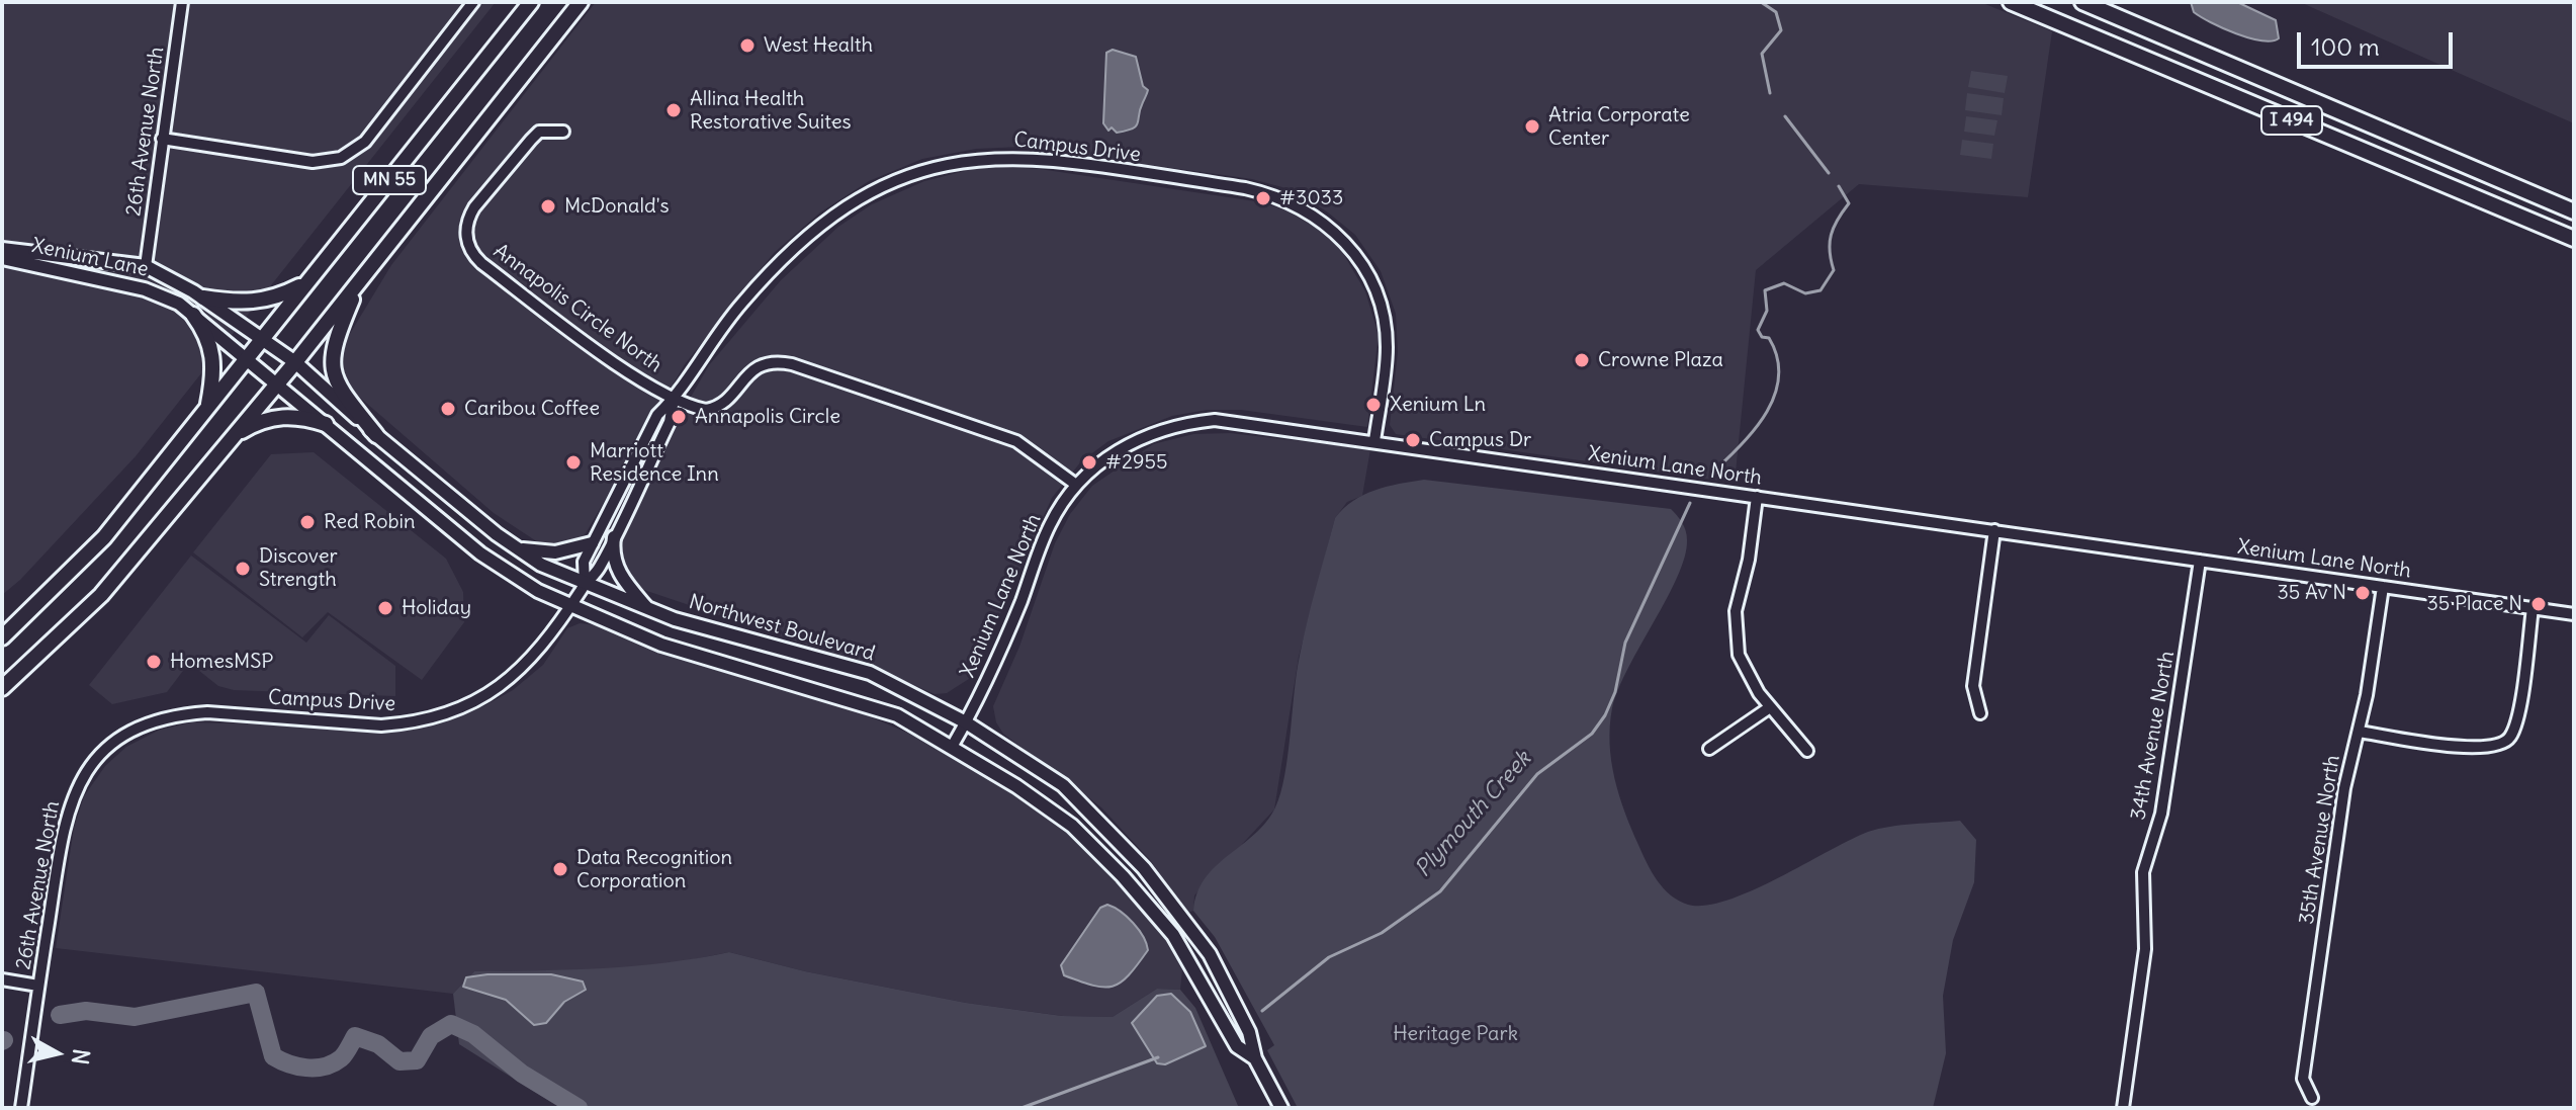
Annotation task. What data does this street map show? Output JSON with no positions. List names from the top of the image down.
{
  "streets": {
    "highway": ["I 494", "MN 55"],
    "main road": ["Xenium Lane", "Northwest Boulevard"],
    "street": [
      "26th Avenue North",
      "Campus Drive",
      "Annapolis Circle North",
      "Xenium Lane North",
      "34th Avenue North",
      "35th Avenue North"
    ]
  },
  "crossings": [
    ["26th Avenue North", "Campus Drive"],
    ["26th Avenue North", "Xenium Lane"],
    ["Campus Drive", "Annapolis Circle North"],
    ["Campus Drive", "Xenium Lane North"],
    ["Campus Drive", "Northwest Boulevard"],
    ["MN 55", "Xenium Lane"],
    ["MN 55", "Northwest Boulevard"],
    ["Xenium Lane", "Northwest Boulevard"],
    ["Annapolis Circle North", "Xenium Lane North"],
    ["Xenium Lane North", "Northwest Boulevard"],
    ["Xenium Lane North", "34th Avenue North"],
    ["Xenium Lane North", "35th Avenue North"]
  ],
  "water": ["Plymouth Creek"],
  "parks": ["Heritage Park"],
  "places": [
    "West Health",
    "Allina Health Restorative Suites",
    "Atria Corporate Center",
    "#3033",
    "McDonald's",
    "Crowne Plaza",
    "Xenium Ln",
    "Caribou Coffee",
    "Annapolis Circle",
    "Campus Dr",
    "Marriott Residence Inn",
    "#2955",
    "Red Robin",
    "Discover Strength",
    "35 Av N",
    "35 Place N",
    "Holiday",
    "HomesMSP",
    "Data Recognition Corporation"
  ],
  "scale_bar": "100 m",
  "north": "right"
}
